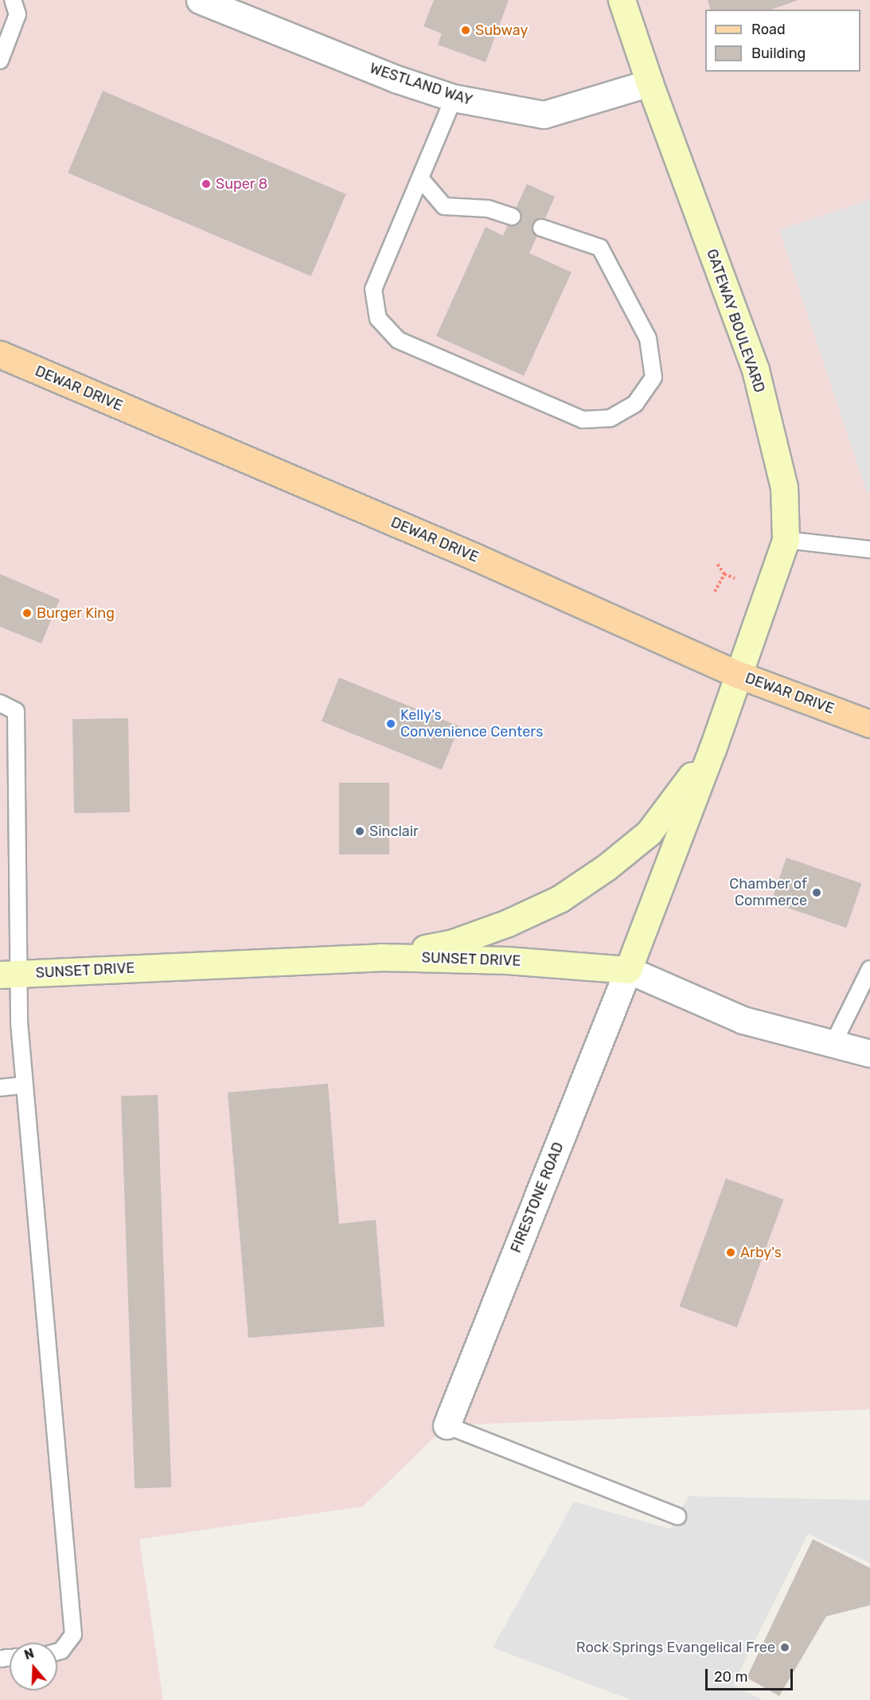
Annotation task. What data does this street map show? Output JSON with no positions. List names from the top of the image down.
{
  "streets": {
    "main road": ["DEWAR DRIVE"],
    "street": [
      "WESTLAND WAY",
      "GATEWAY BOULEVARD",
      "SUNSET DRIVE",
      "FIRESTONE ROAD"
    ]
  },
  "crossings": [
    ["WESTLAND WAY", "GATEWAY BOULEVARD"],
    ["GATEWAY BOULEVARD", "DEWAR DRIVE"],
    ["SUNSET DRIVE", "FIRESTONE ROAD"]
  ],
  "places": [
    "Subway",
    "Super 8",
    "Burger King",
    "Kelly’s Convenience Centers",
    "Sinclair",
    "Chamber of Commerce",
    "Arby's",
    "Rock Springs Evangelical Free"
  ],
  "legend": ["Road", "Building"],
  "scale_bar": "20 m",
  "north": "top"
}
